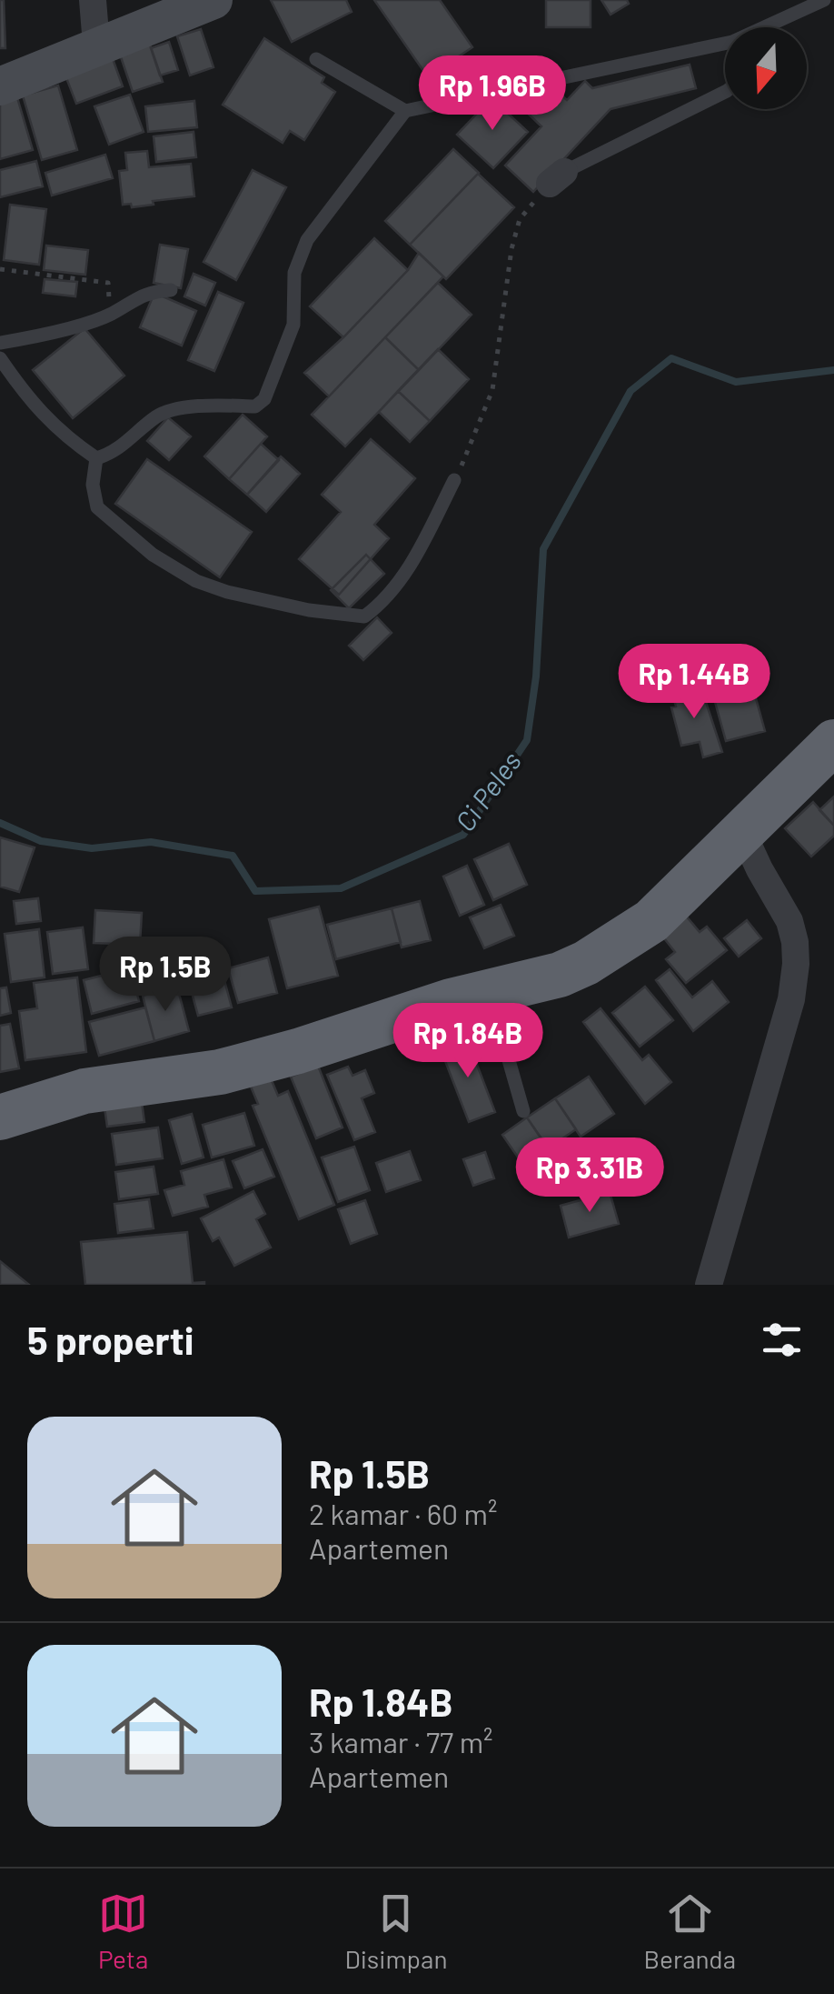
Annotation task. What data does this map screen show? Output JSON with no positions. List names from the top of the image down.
{
  "water": ["Ci Peles"],
  "north": "bottom",
  "page": {
    "price": [
      "Rp 1.96B",
      "Rp 1.44B",
      "Rp 1.5B",
      "Rp 1.84B",
      "Rp 3.31B"
    ],
    "heading": "5 properti",
    "list": [
      {
        "name": "Rp 1.5B",
        "note": "2 kamar · 60 m² · Apartemen"
      },
      {
        "name": "Rp 1.84B",
        "note": "3 kamar · 77 m² · Apartemen"
      }
    ],
    "tabs": ["Peta", "Disimpan", "Beranda"]
  }
}
